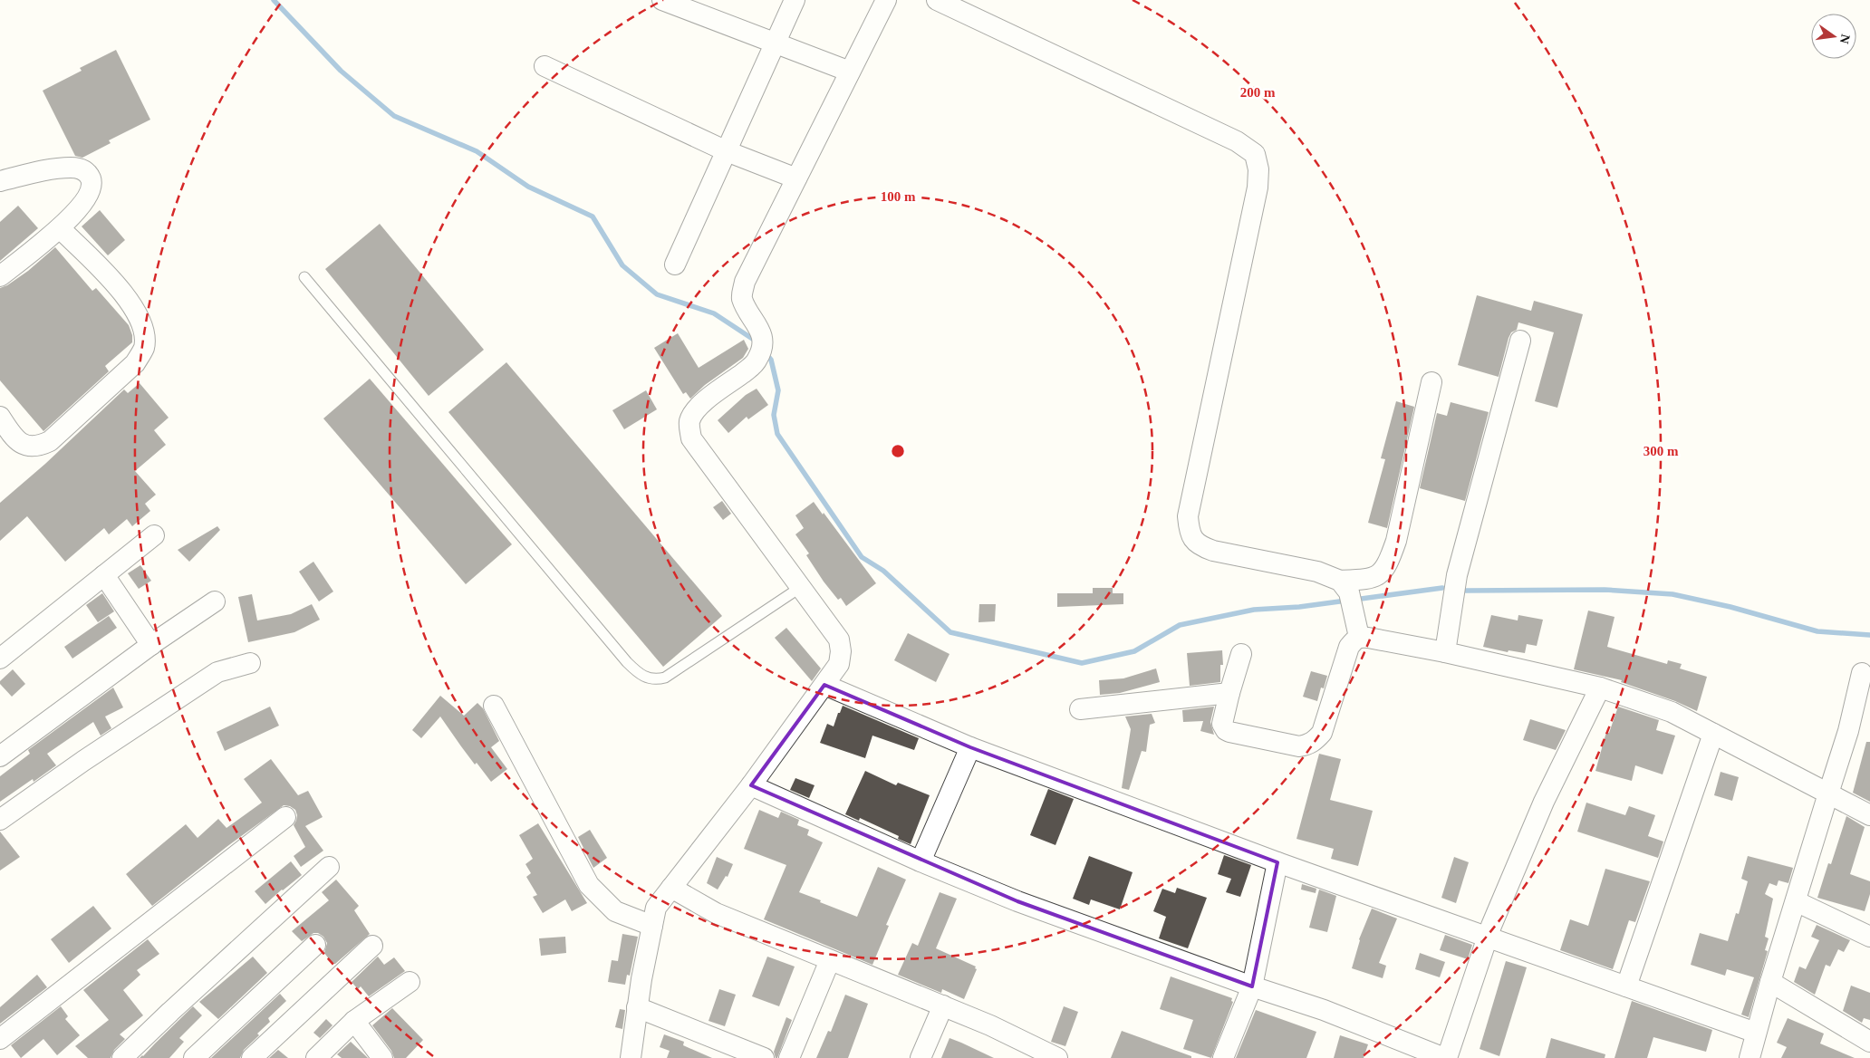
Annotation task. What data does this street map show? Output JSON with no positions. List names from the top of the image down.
{
  "north": "right",
  "rings": ["200 m", "100 m", "300 m"]
}
